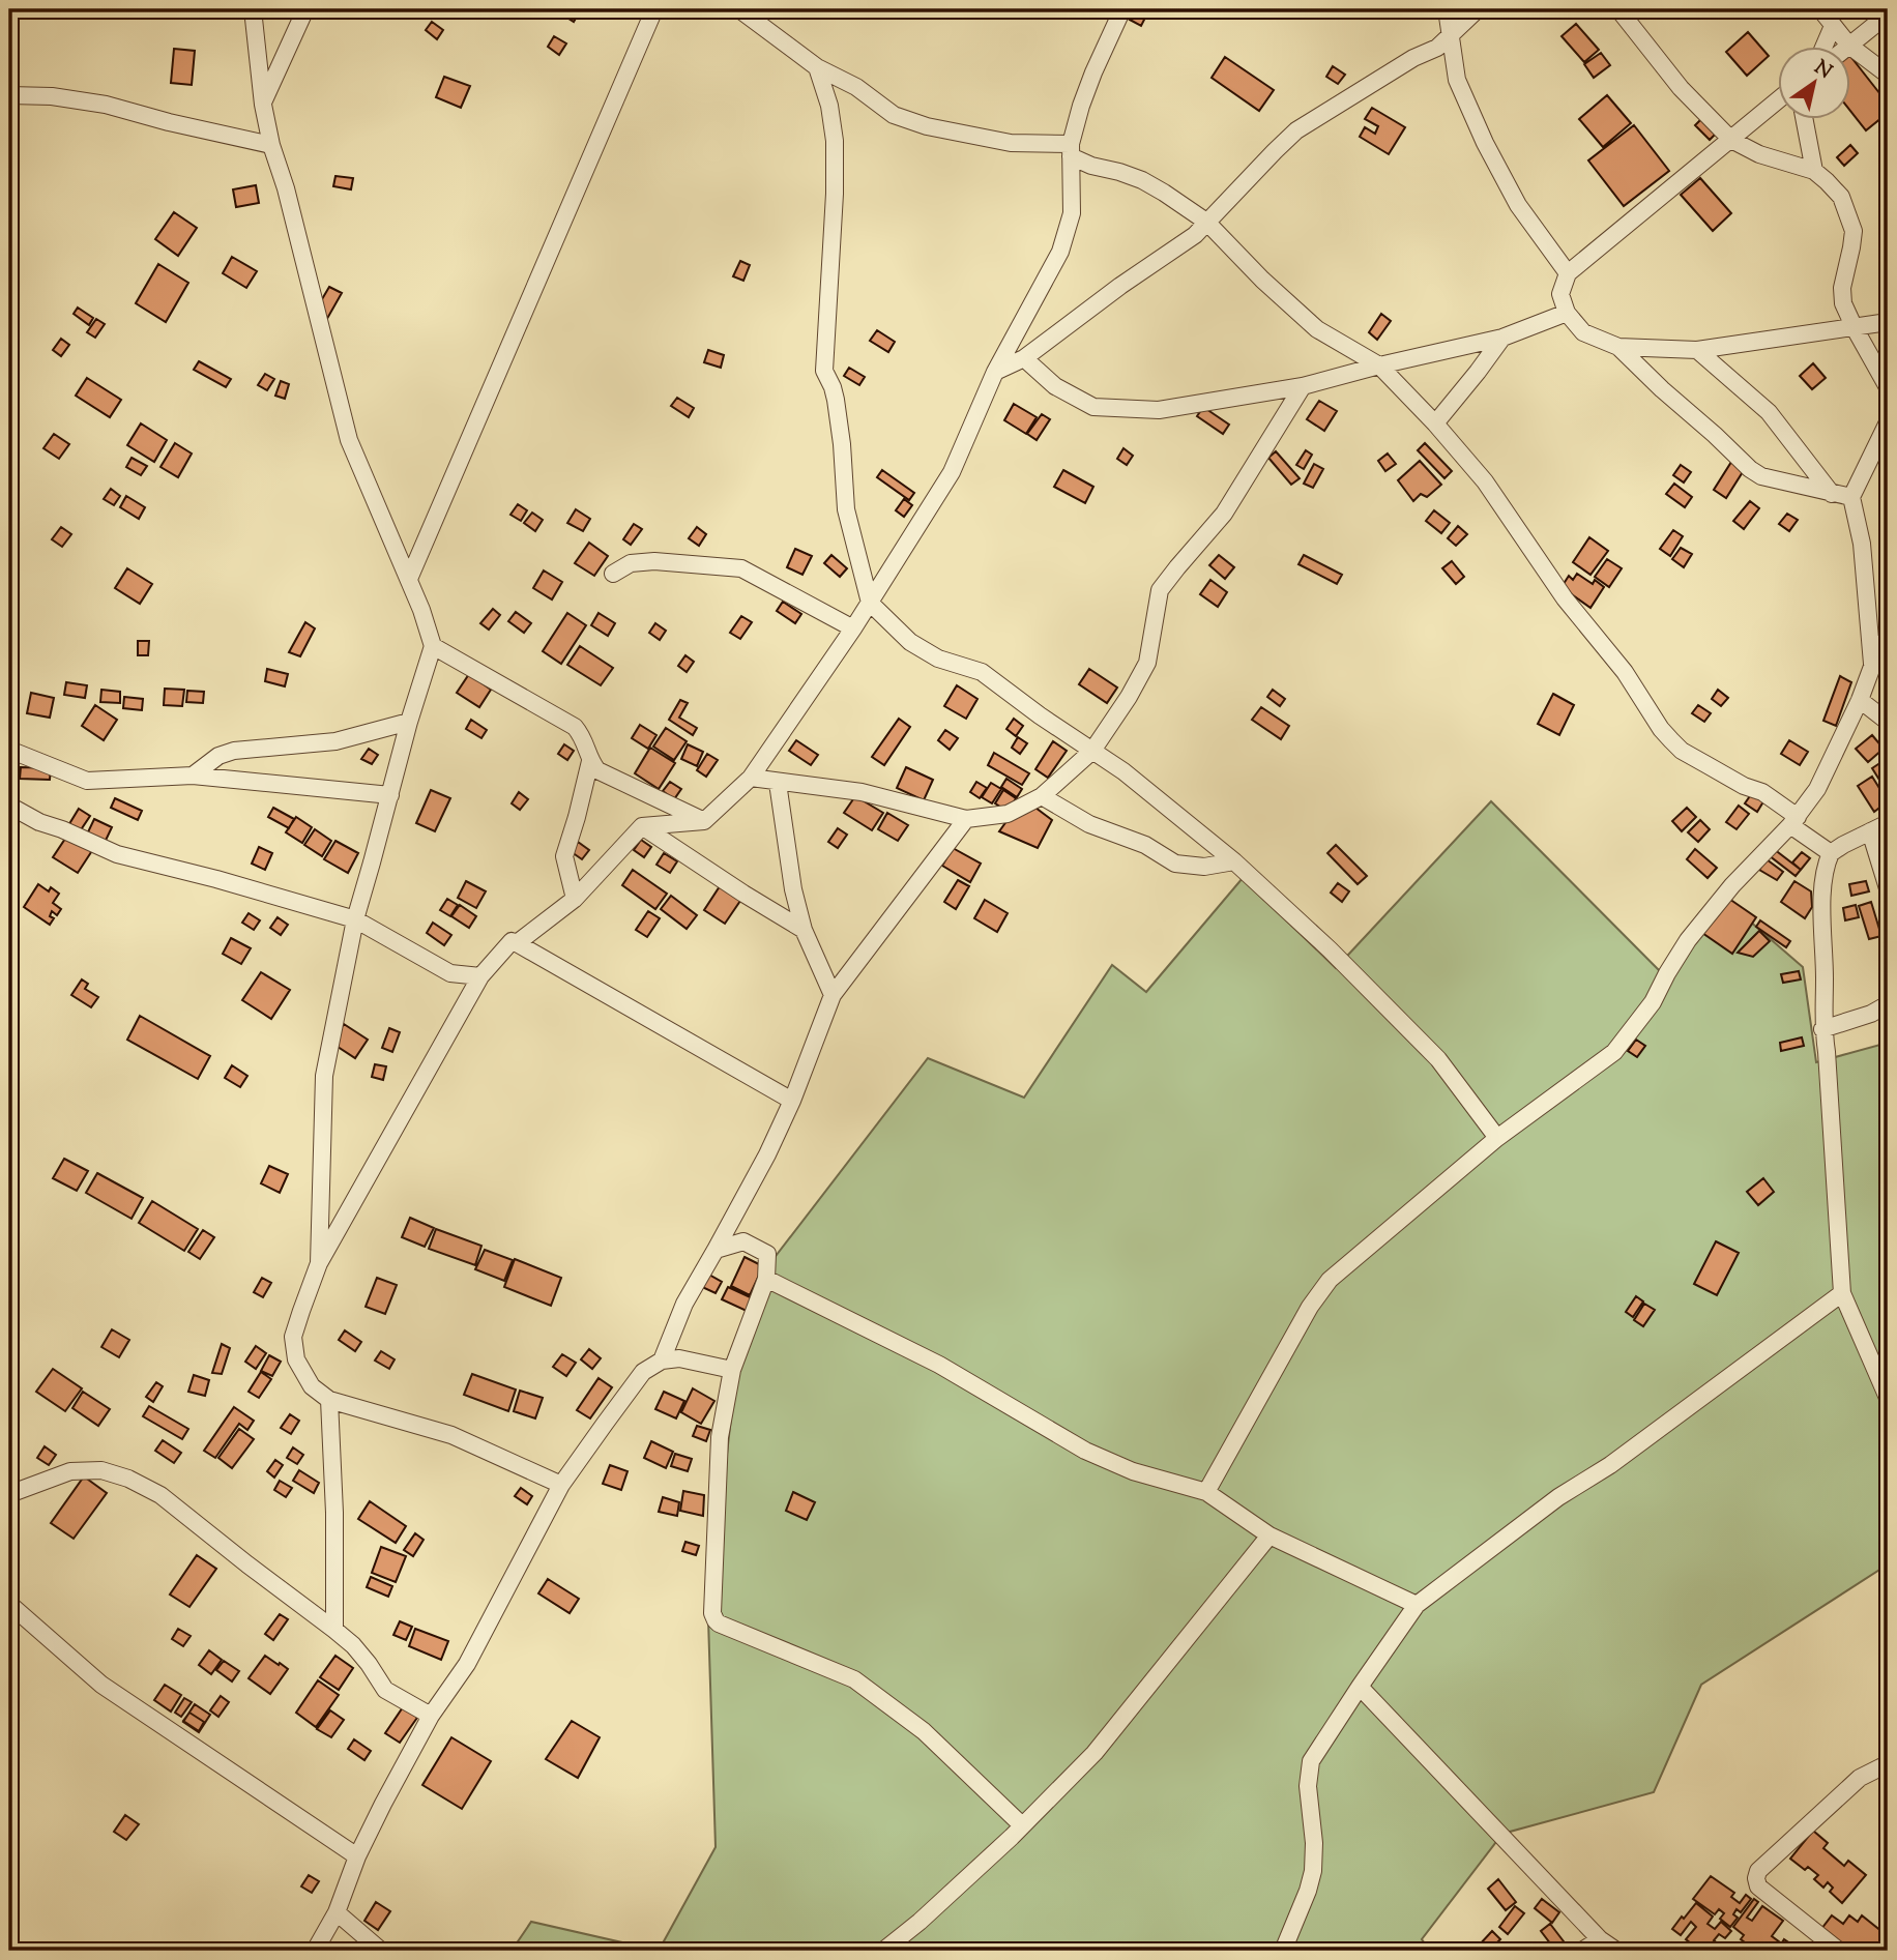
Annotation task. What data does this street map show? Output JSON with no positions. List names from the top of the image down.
{
  "north": "top right"
}
